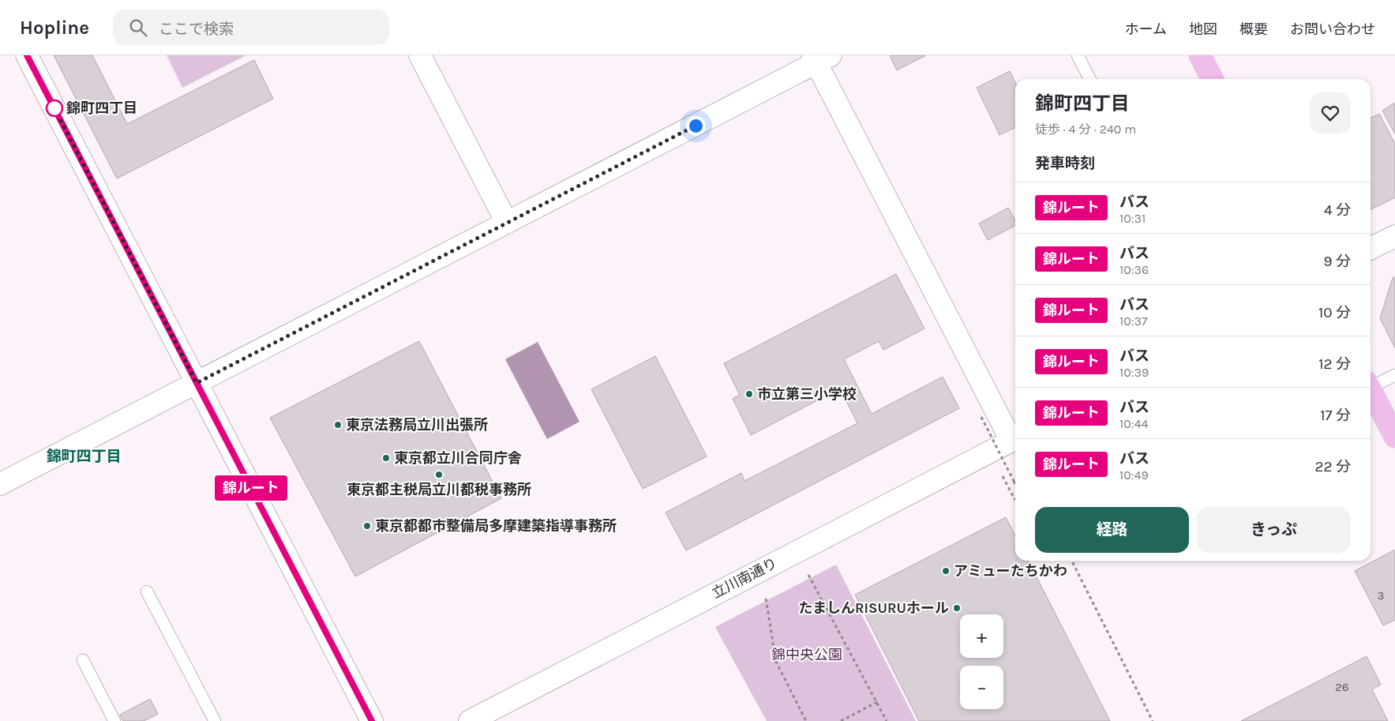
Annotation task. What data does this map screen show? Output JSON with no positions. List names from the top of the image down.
{
  "streets": {
    "street": ["立川南通り"]
  },
  "districts": ["錦町四丁目"],
  "parks": ["錦中央公園"],
  "places": [
    "錦町四丁目",
    "市立第三小学校",
    "東京法務局立川出張所",
    "東京都立川合同庁舎",
    "東京都主税局立川都税事務所",
    "東京都都市整備局多摩建築指導事務所",
    "アミューたちかわ",
    "たましんRISURUホール"
  ],
  "lines": ["bus line 錦ルート"],
  "house_numbers": ["3", "26"],
  "page": {
    "header": "Hopline",
    "search": "ここで検索",
    "nav": [
      "ホーム",
      "地図",
      "概要",
      "お問い合わせ"
    ],
    "on_map": "錦ルート",
    "heading": [
      ["錦町四丁目", "徒歩 · 4 分 · 240 m"],
      "発車時刻"
    ],
    "list": [
      {
        "mark": "錦ルート",
        "name": "バス",
        "note": "10:31",
        "value": "4 分"
      },
      {
        "mark": "錦ルート",
        "name": "バス",
        "note": "10:36",
        "value": "9 分"
      },
      {
        "mark": "錦ルート",
        "name": "バス",
        "note": "10:37",
        "value": "10 分"
      },
      {
        "mark": "錦ルート",
        "name": "バス",
        "note": "10:39",
        "value": "12 分"
      },
      {
        "mark": "錦ルート",
        "name": "バス",
        "note": "10:44",
        "value": "17 分"
      },
      {
        "mark": "錦ルート",
        "name": "バス",
        "note": "10:49",
        "value": "22 分"
      }
    ],
    "buttons": ["経路", "きっぷ"],
    "map_buttons": ["+", "−"]
  }
}
